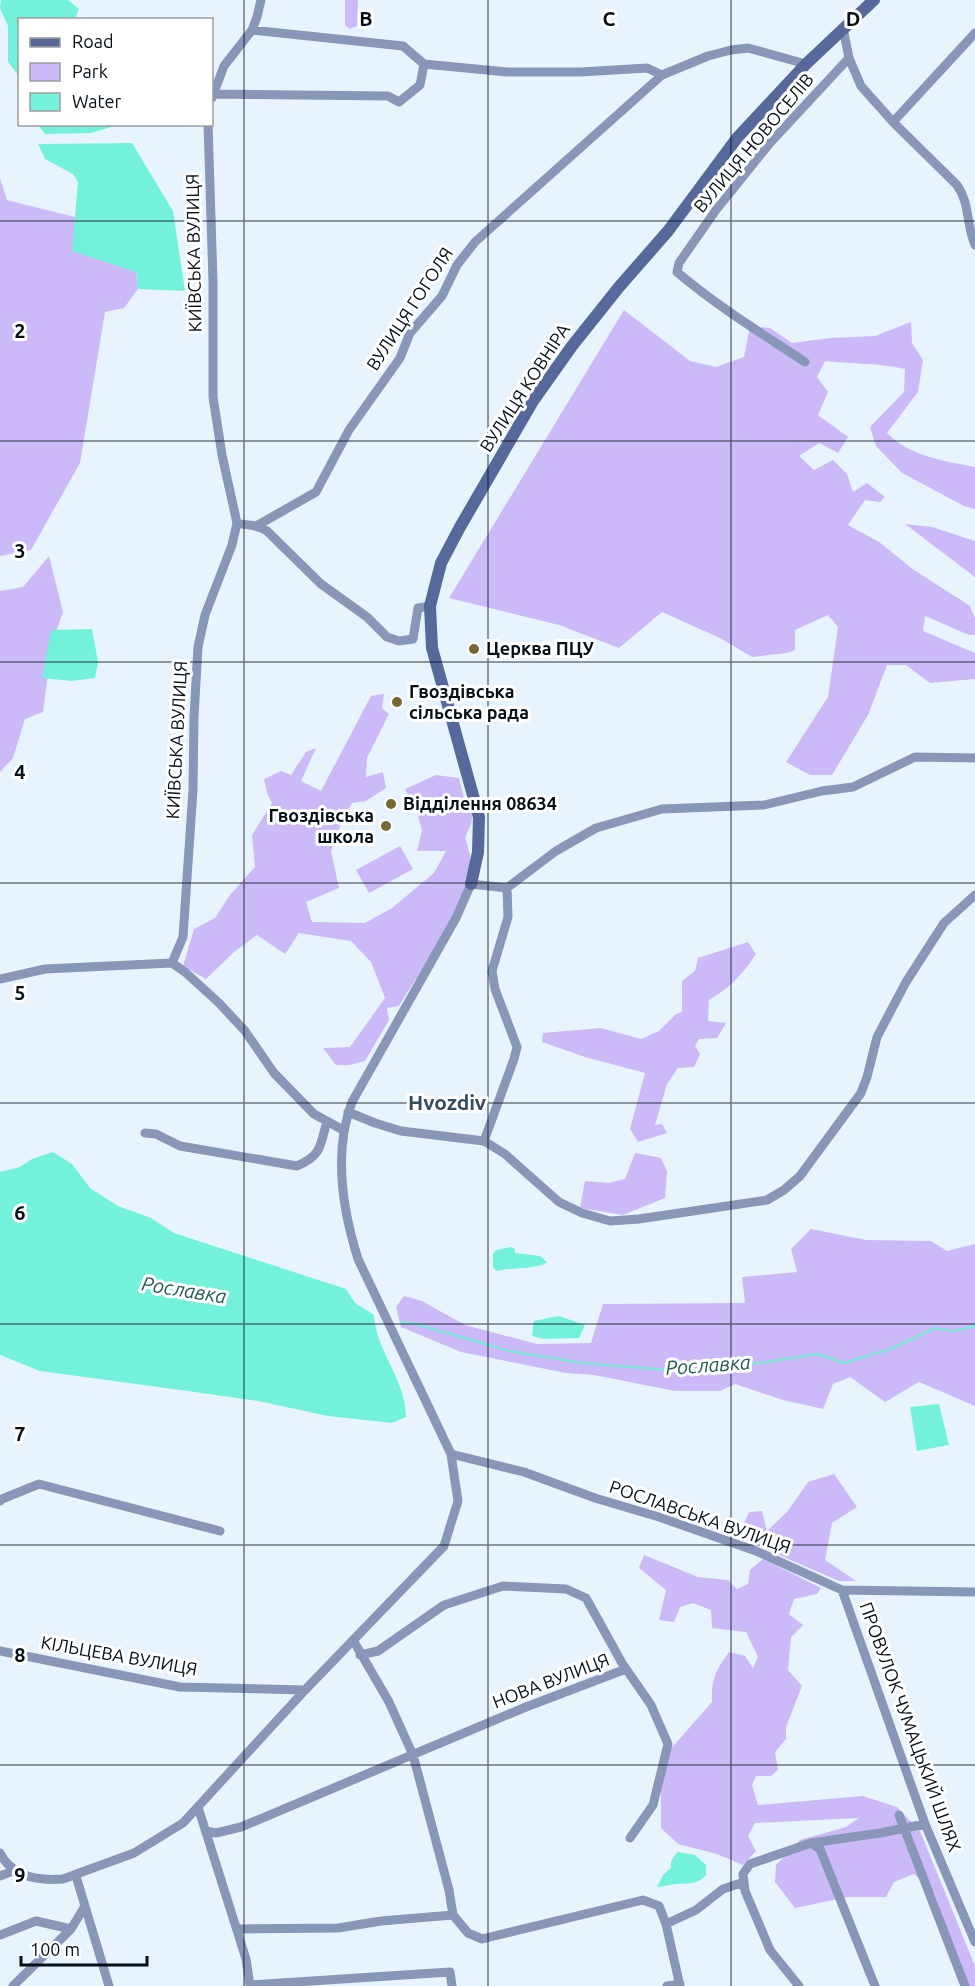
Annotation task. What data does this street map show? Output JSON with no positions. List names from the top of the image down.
{
  "streets": {
    "street": [
      "ВУЛИЦЯ НОВОСЕЛІВ",
      "КИЇВСЬКА ВУЛИЦЯ",
      "ВУЛИЦЯ ГОГОЛЯ",
      "ВУЛИЦЯ КОВНІРА",
      "РОСЛАВСЬКА ВУЛИЦЯ",
      "КІЛЬЦЕВА ВУЛИЦЯ",
      "НОВА ВУЛИЦЯ",
      "ПРОВУЛОК ЧУМАЦЬКИЙ ШЛЯХ"
    ]
  },
  "crossings": [
    ["ВУЛИЦЯ ГОГОЛЯ", "ВУЛИЦЯ КОВНІРА"],
    ["РОСЛАВСЬКА ВУЛИЦЯ", "ПРОВУЛОК ЧУМАЦЬКИЙ ШЛЯХ"]
  ],
  "districts": ["Hvozdiv"],
  "water": ["Рославка"],
  "places": [
    "Церква ПЦУ",
    "Гвоздівська сільська рада",
    "Відділення 08634",
    "Гвоздівська школа"
  ],
  "legend": ["Road", "Park", "Water"],
  "scale_bar": "100 m",
  "grid": {
    "columns": ["B", "C", "D"],
    "rows": [
      "2",
      "3",
      "4",
      "5",
      "6",
      "7",
      "8",
      "9"
    ]
  }
}
